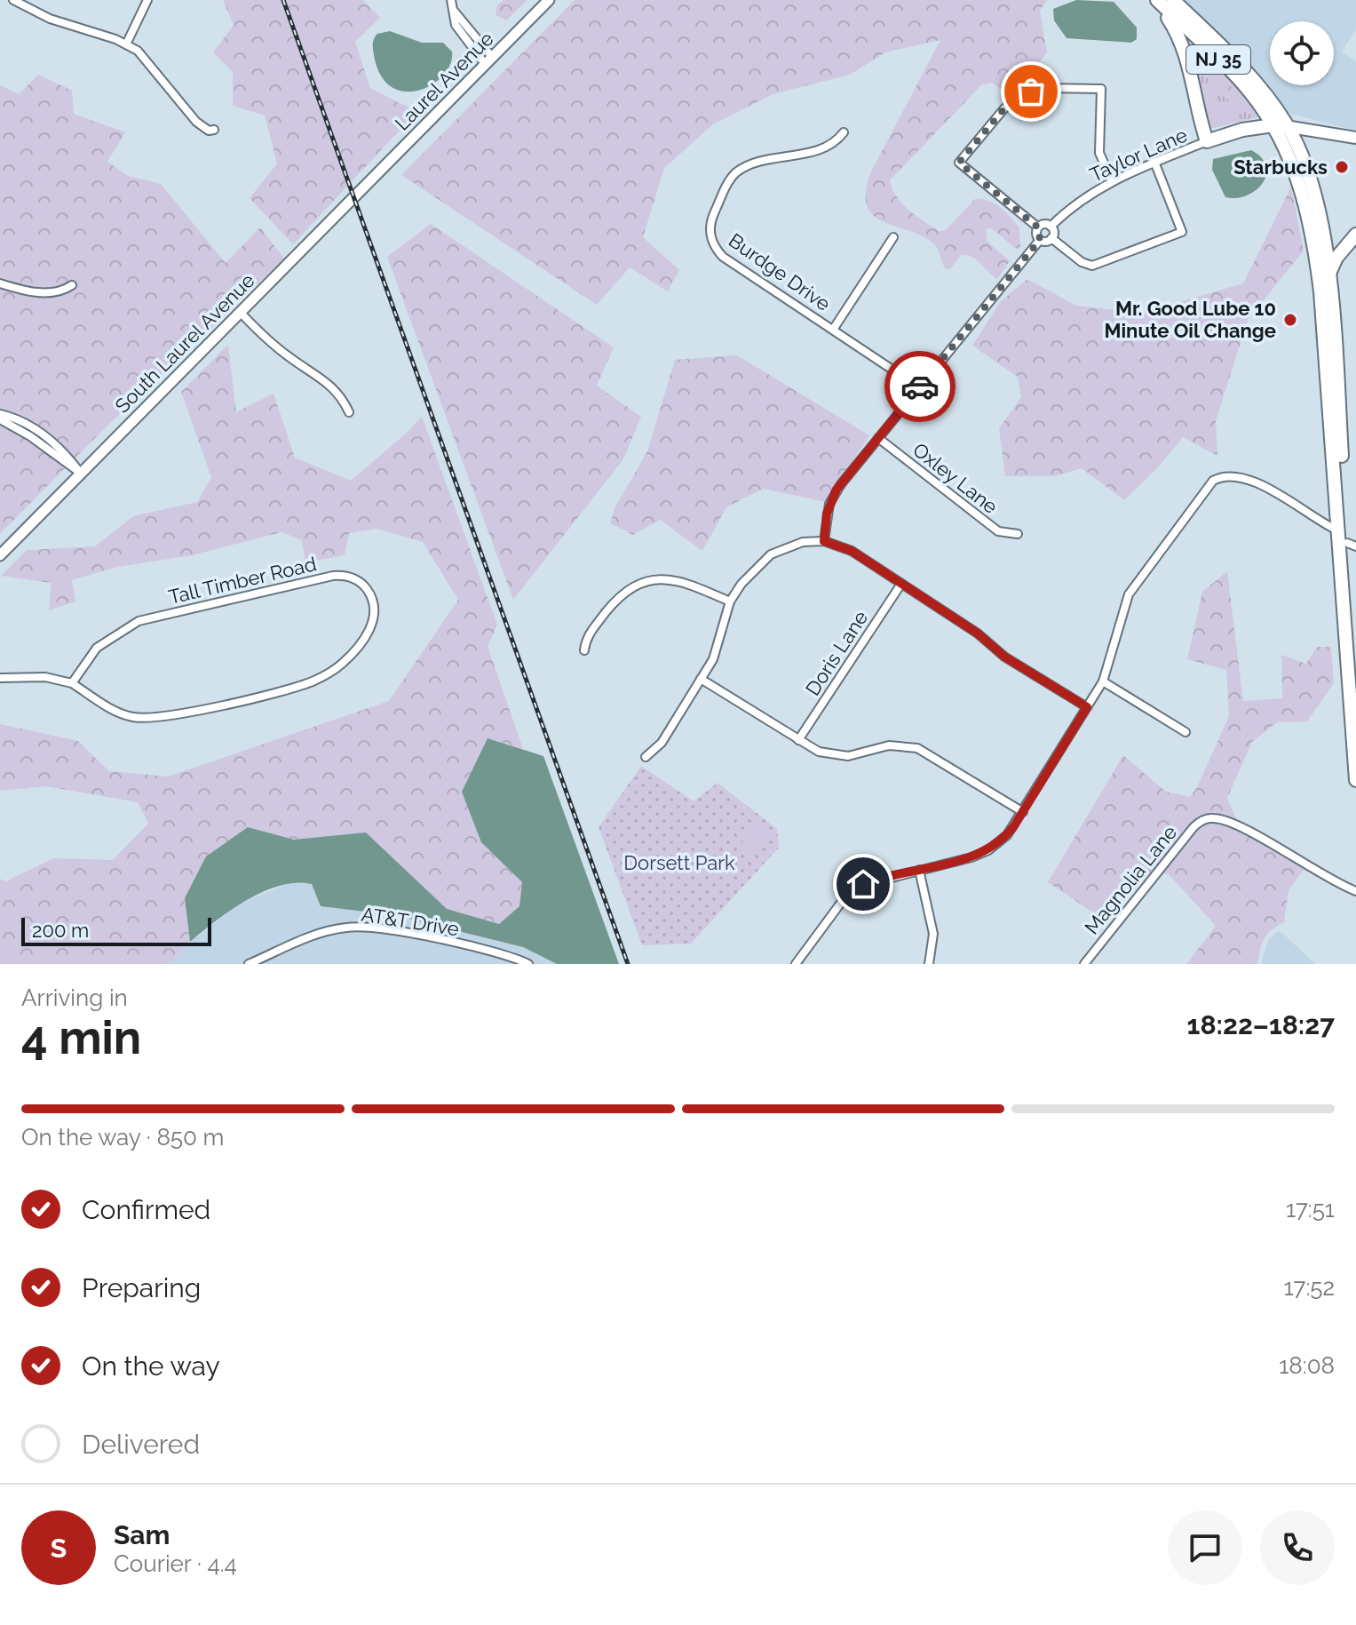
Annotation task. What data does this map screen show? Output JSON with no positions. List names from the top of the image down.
{
  "streets": {
    "highway": ["NJ 35"],
    "main road": ["Laurel Avenue", "South Laurel Avenue"],
    "street": [
      "Taylor Lane",
      "Burdge Drive",
      "Oxley Lane",
      "Tall Timber Road",
      "Doris Lane",
      "Magnolia Lane",
      "AT&T Drive"
    ]
  },
  "crossings": [
    ["Laurel Avenue", "South Laurel Avenue"]
  ],
  "parks": ["Dorsett Park"],
  "places": ["Starbucks", "Mr. Good Lube 10 Minute Oil Change"],
  "scale_bar": "200 m",
  "page": {
    "scale": "200 m",
    "heading": ["4 min", "Arriving in", "18:22–18:27"],
    "panel": ["Sam", "Courier · 4.4"],
    "bar": "On the way · 850 m",
    "list": [
      ["Confirmed", "17:51"],
      ["Preparing", "17:52"],
      ["On the way", "18:08"],
      "Delivered"
    ],
    "round": "S"
  }
}
